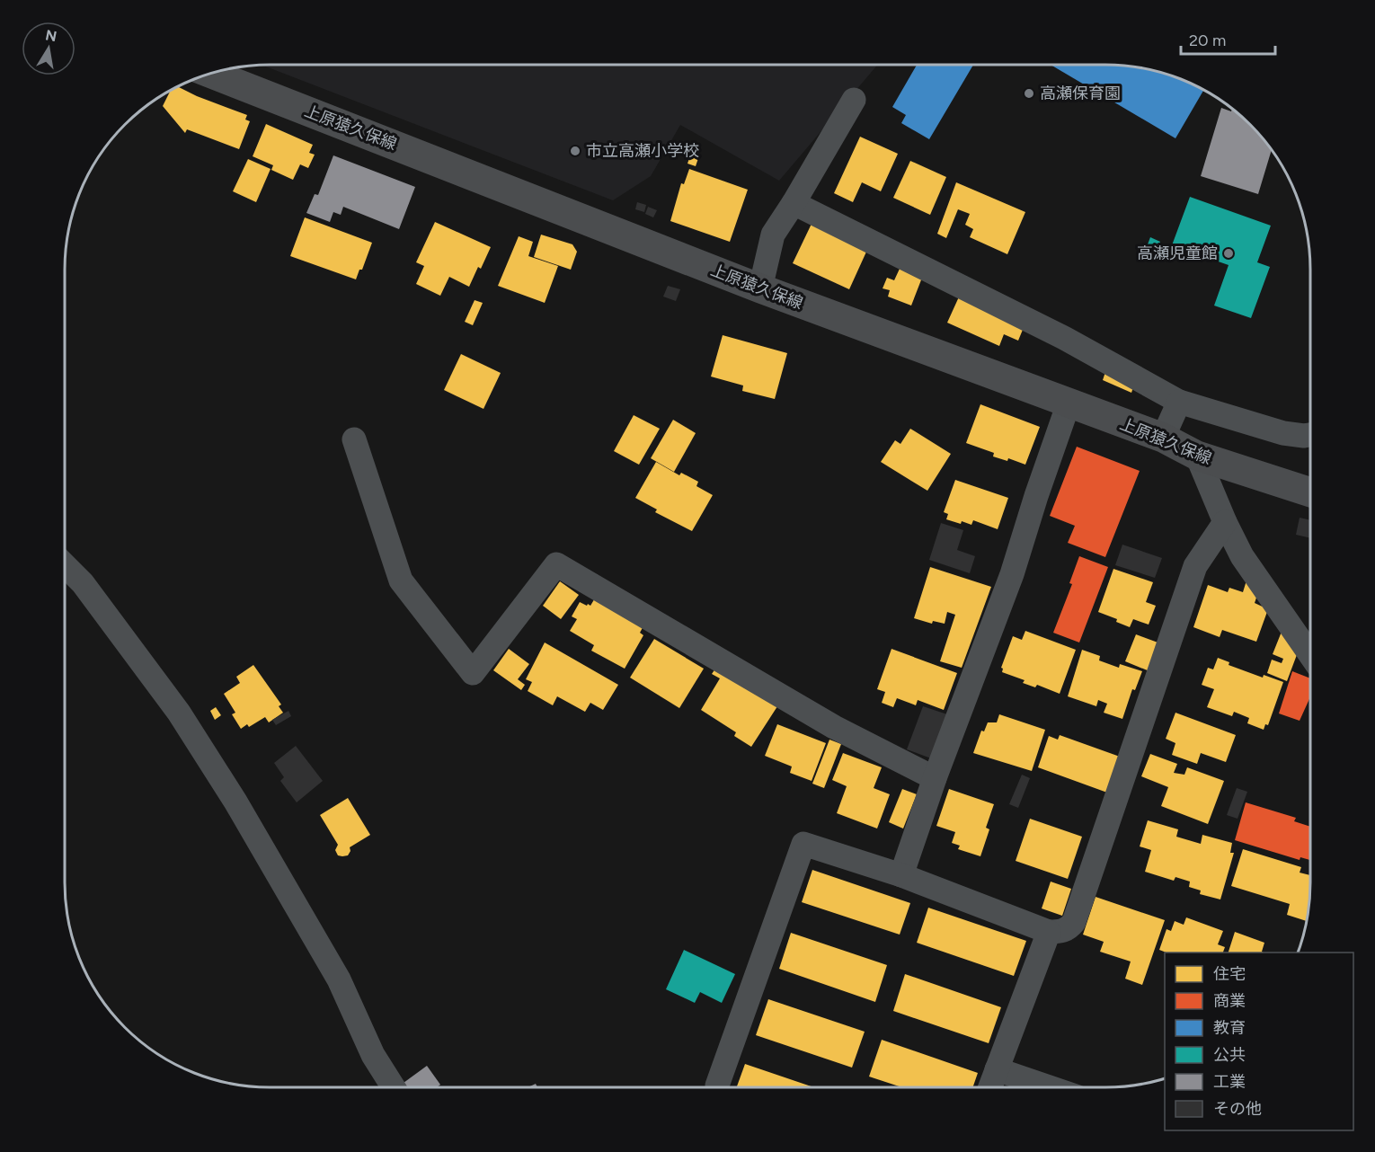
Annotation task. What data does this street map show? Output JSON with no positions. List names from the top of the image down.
{
  "streets": {
    "main road": ["上原猿久保線"]
  },
  "places": ["高瀬保育園", "市立高瀬小学校", "高瀬児童館"],
  "legend": [
    "住宅",
    "商業",
    "教育",
    "公共",
    "工業",
    "その他"
  ],
  "scale_bar": "20 m",
  "north": "top"
}
